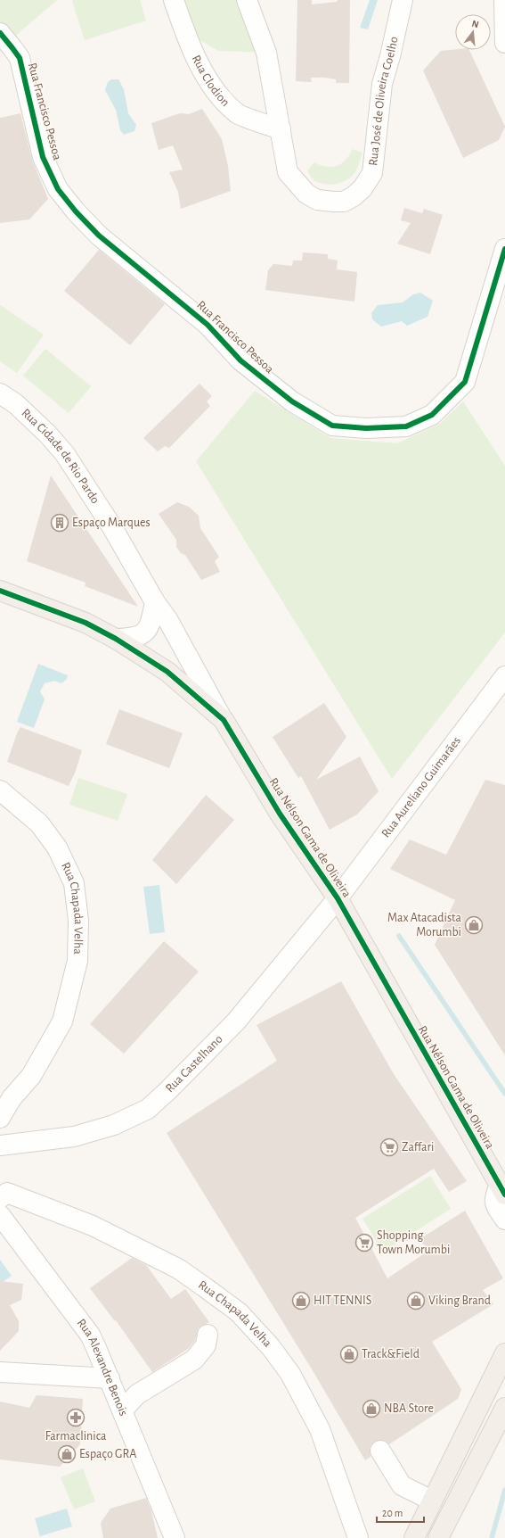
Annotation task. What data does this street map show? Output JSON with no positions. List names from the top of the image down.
{
  "streets": {
    "main road": ["Rua Nélson Gama de Oliveira"],
    "street": [
      "Rua Clodion",
      "Rua José de Oliveira Coelho",
      "Rua Francisco Pessoa",
      "Rua Cidade de Rio Pardo",
      "Rua Aureliano Guimarães",
      "Rua Chapada Velha",
      "Rua Castelhano",
      "Rua Alexandre Benois"
    ]
  },
  "crossings": [
    ["Rua Clodion", "Rua José de Oliveira Coelho"],
    ["Rua Cidade de Rio Pardo", "Rua Nélson Gama de Oliveira"],
    ["Rua Aureliano Guimarães", "Rua Nélson Gama de Oliveira"],
    ["Rua Aureliano Guimarães", "Rua Castelhano"],
    ["Rua Nélson Gama de Oliveira", "Rua Castelhano"]
  ],
  "places": {
    "building": ["Espaço Marques"],
    "shop": [
      "Max Atacadista Morumbi",
      "HIT TENNIS",
      "Viking Brand",
      "Track&Field",
      "NBA Store",
      "Espaço GRA"
    ],
    "supermarket": ["Zaffari", "Shopping Town Morumbi"],
    "pharmacy": ["Farmaclinica"]
  },
  "scale_bar": "20 m",
  "north": "top"
}
